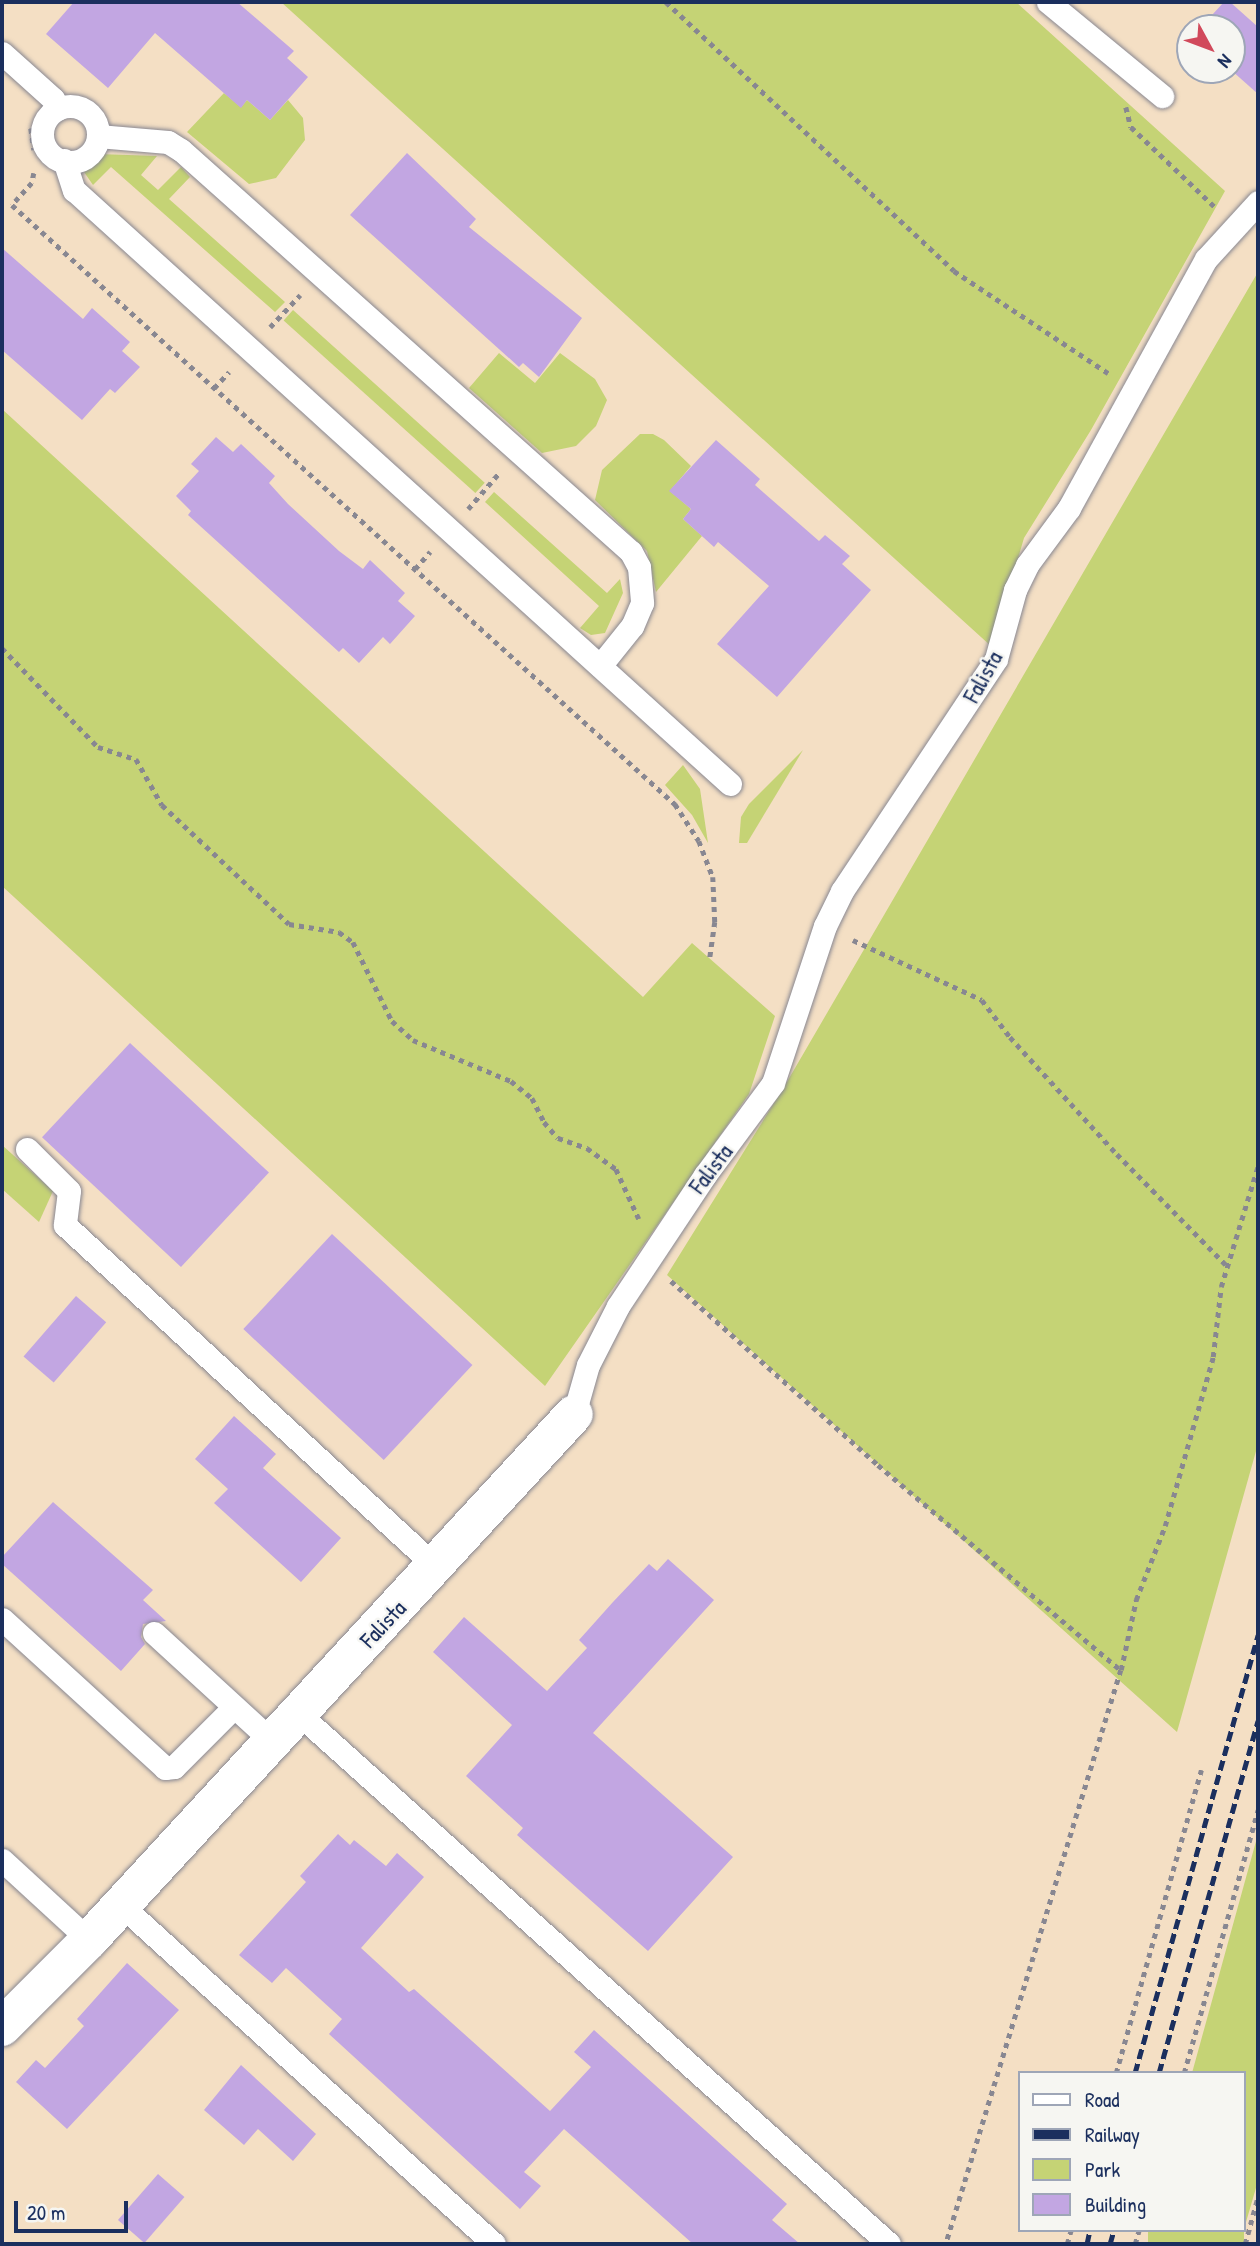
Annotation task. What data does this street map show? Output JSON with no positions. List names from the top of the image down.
{
  "streets": {
    "street": ["Falista"]
  },
  "legend": [
    "Road",
    "Railway",
    "Park",
    "Building"
  ],
  "scale_bar": "20 m",
  "north": "bottom right"
}
